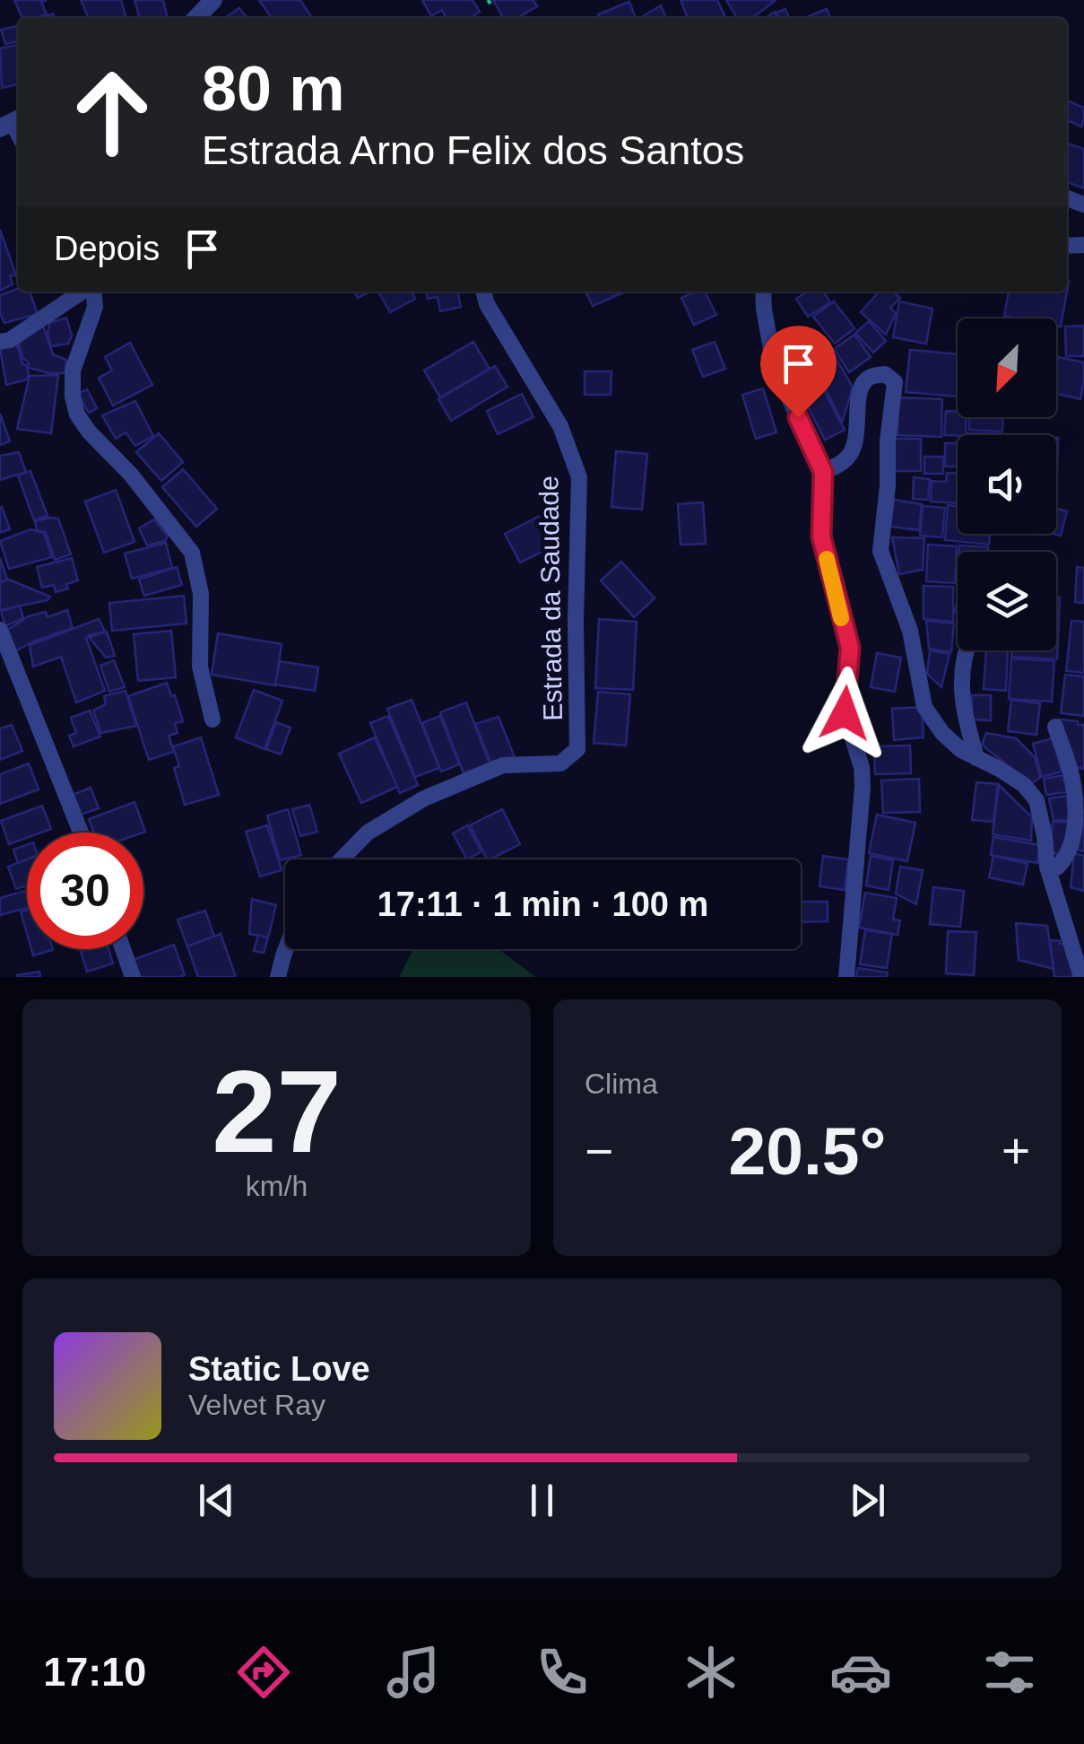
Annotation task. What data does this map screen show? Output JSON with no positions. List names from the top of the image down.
{
  "streets": {
    "street": ["Estrada da Saudade"]
  },
  "north": "bottom left",
  "page": {
    "turn": ["80 m", "Estrada Arno Felix dos Santos"],
    "then": "Depois",
    "limit": "30",
    "trip": "17:11 · 1 min · 100 m",
    "tile": [
      ["27", "km/h"],
      "Clima"
    ],
    "heat": ["−", "20.5°", "+"],
    "song": ["Static Love", "Velvet Ray"],
    "tabs": "17:10"
  }
}
